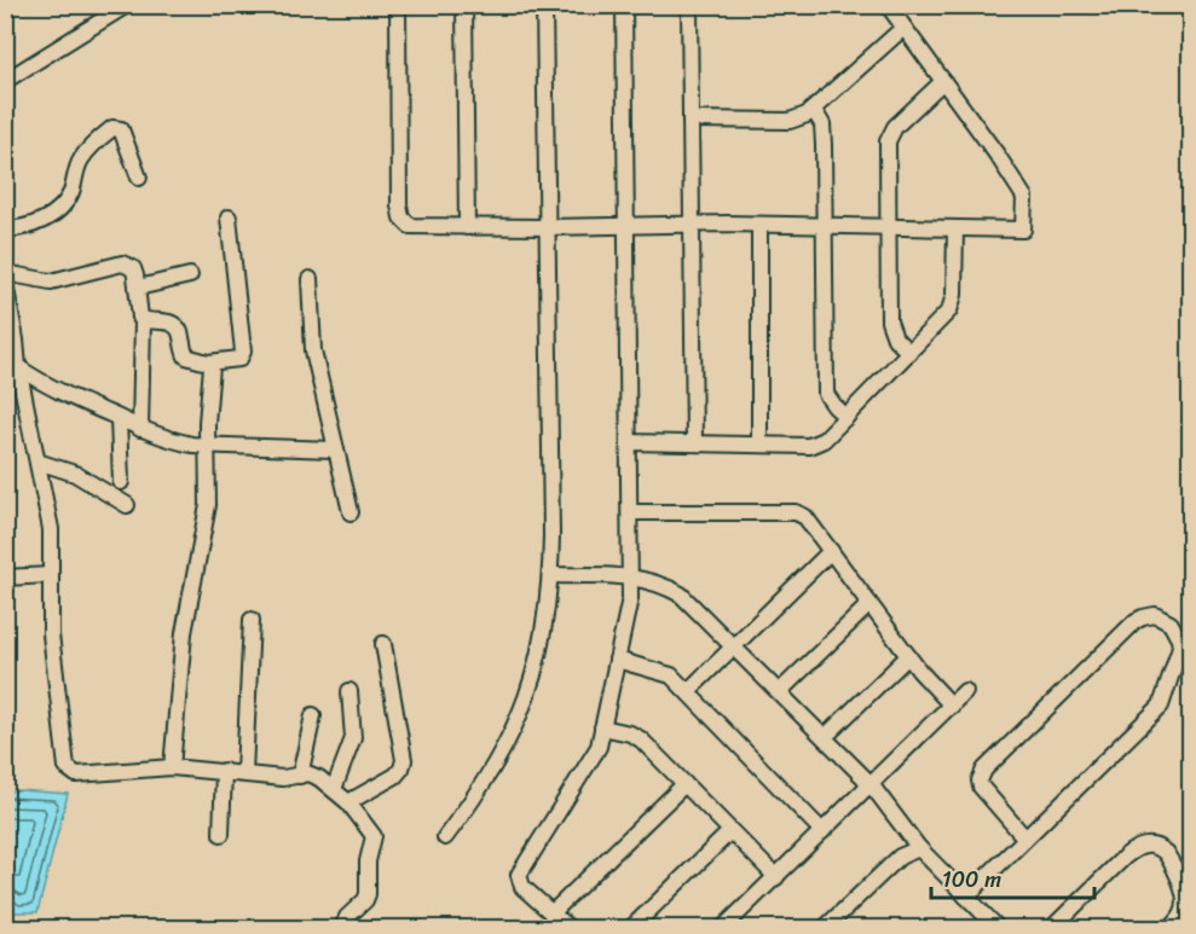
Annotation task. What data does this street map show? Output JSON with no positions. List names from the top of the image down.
{
  "scale_bar": "100 m"
}
